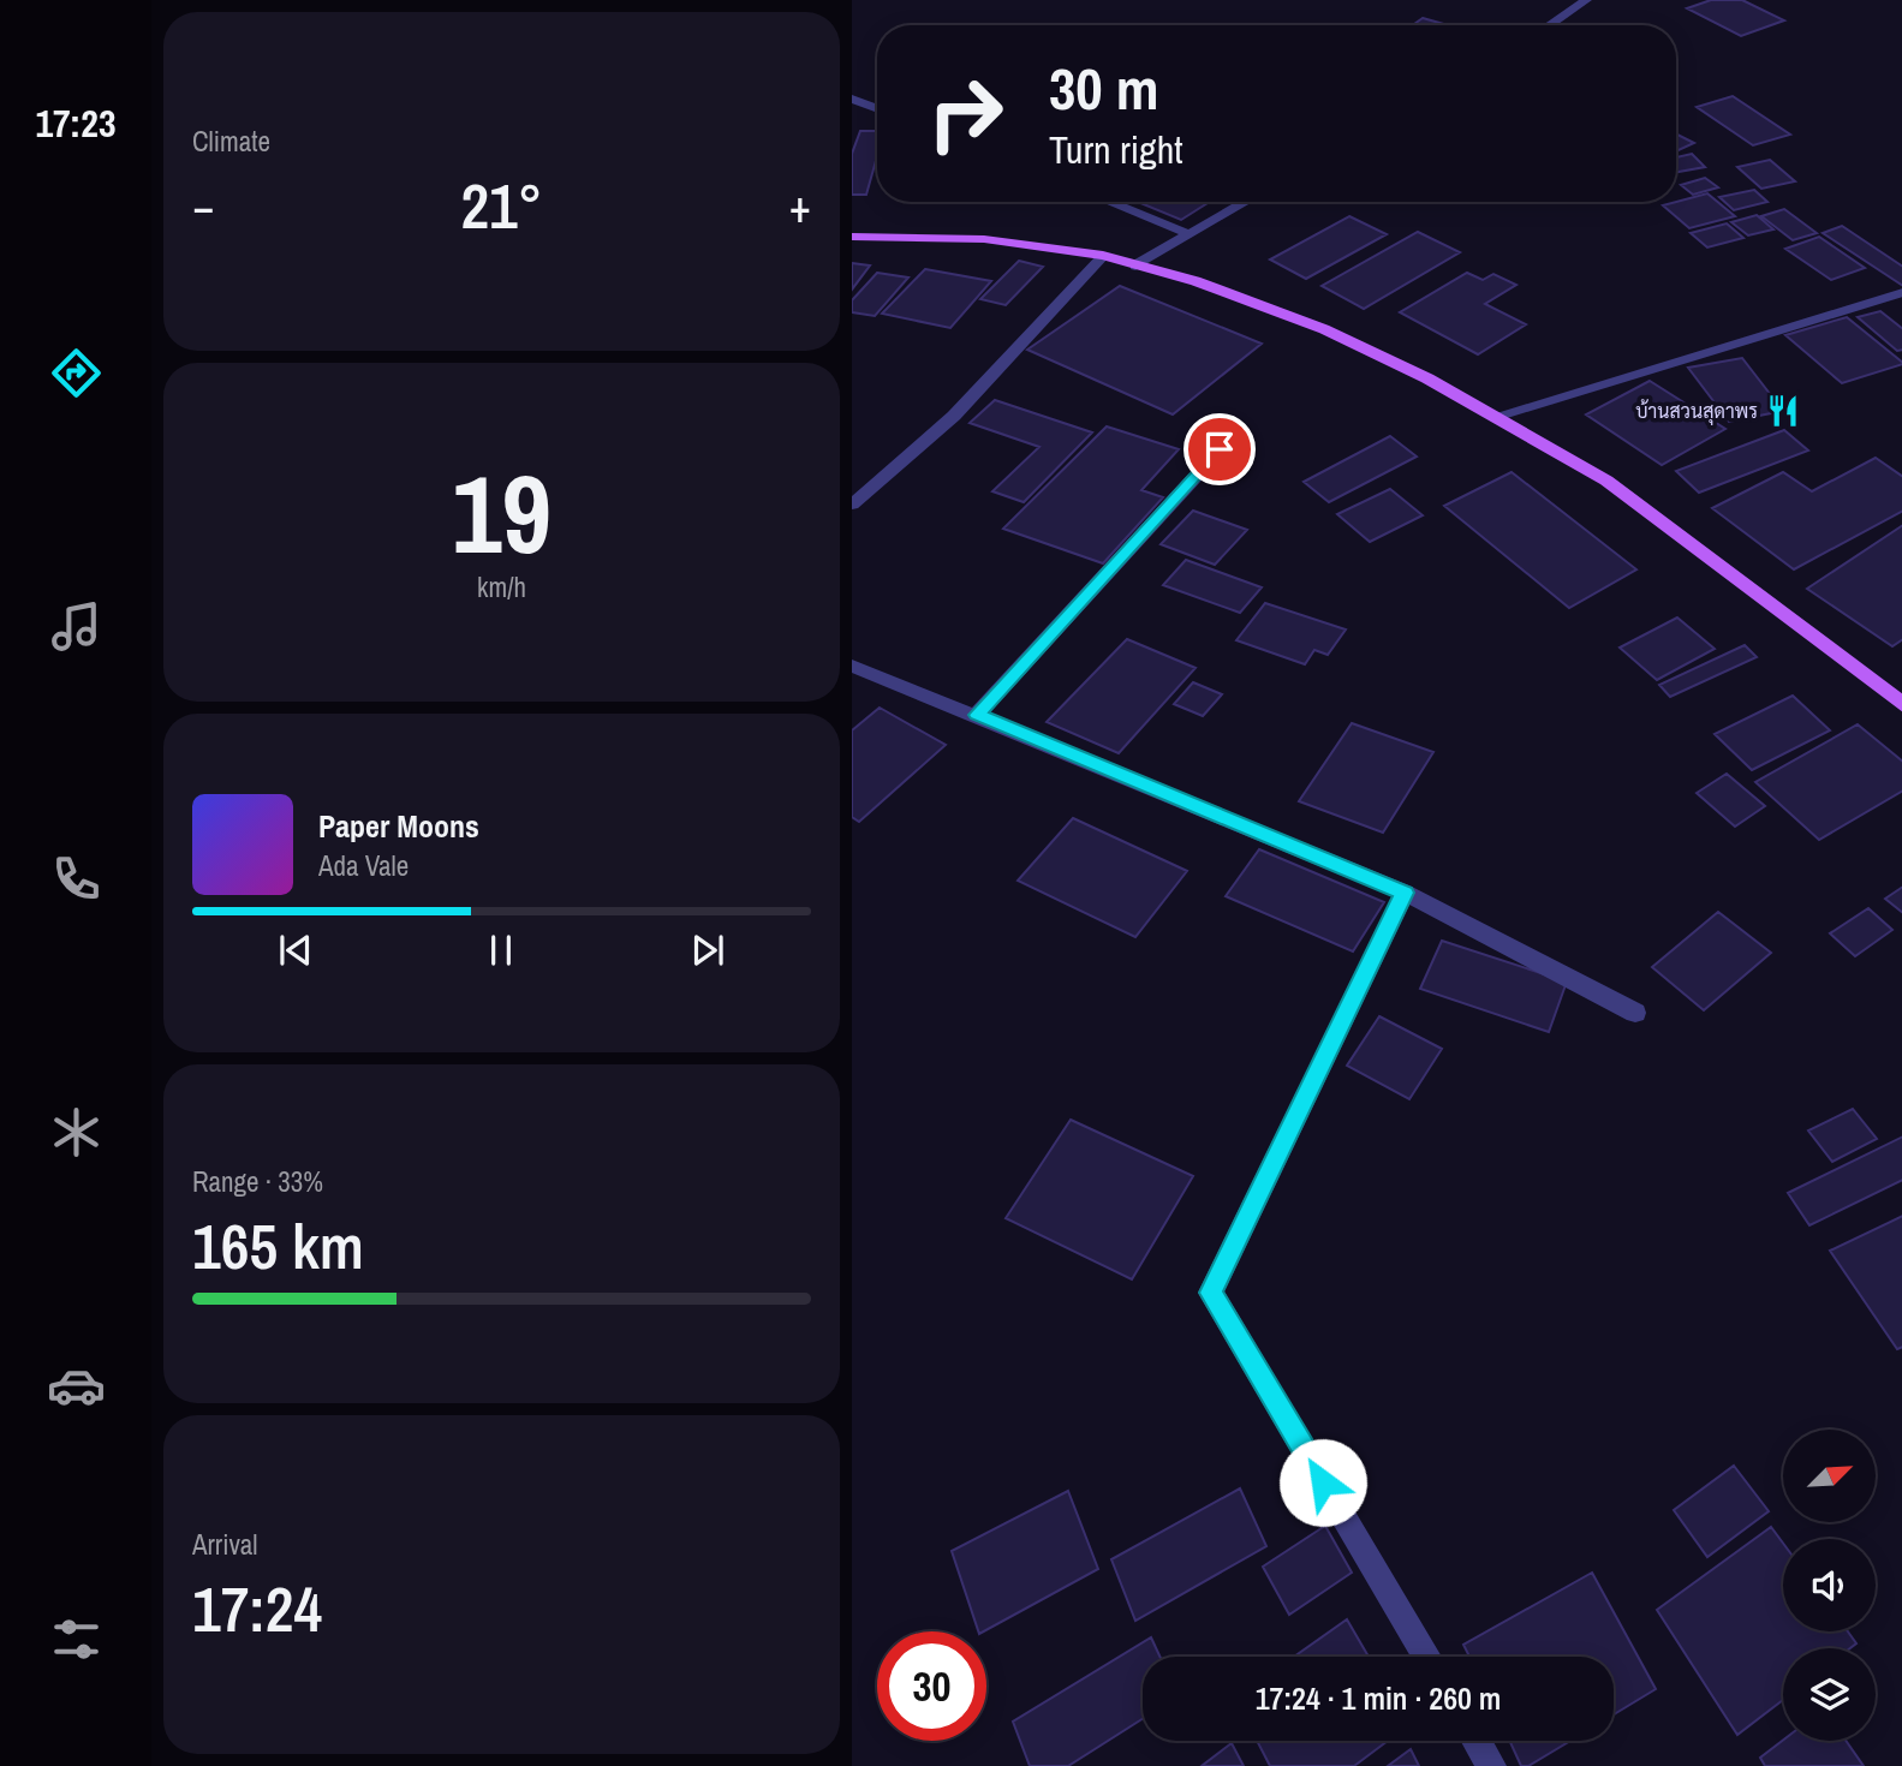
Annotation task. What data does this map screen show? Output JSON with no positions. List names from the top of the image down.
{
  "places": {
    "restaurant": ["บ้านสวนสุดาพร"]
  },
  "north": "top right",
  "page": {
    "tabs": "17:23",
    "tile": [
      "Climate",
      ["19", "km/h"],
      ["Range · 33%", "165 km"],
      ["Arrival", "17:24"]
    ],
    "turn": ["30 m", "Turn right"],
    "heat": ["−", "21°", "+"],
    "song": ["Paper Moons", "Ada Vale"],
    "limit": "30",
    "trip": "17:24 · 1 min · 260 m"
  }
}
